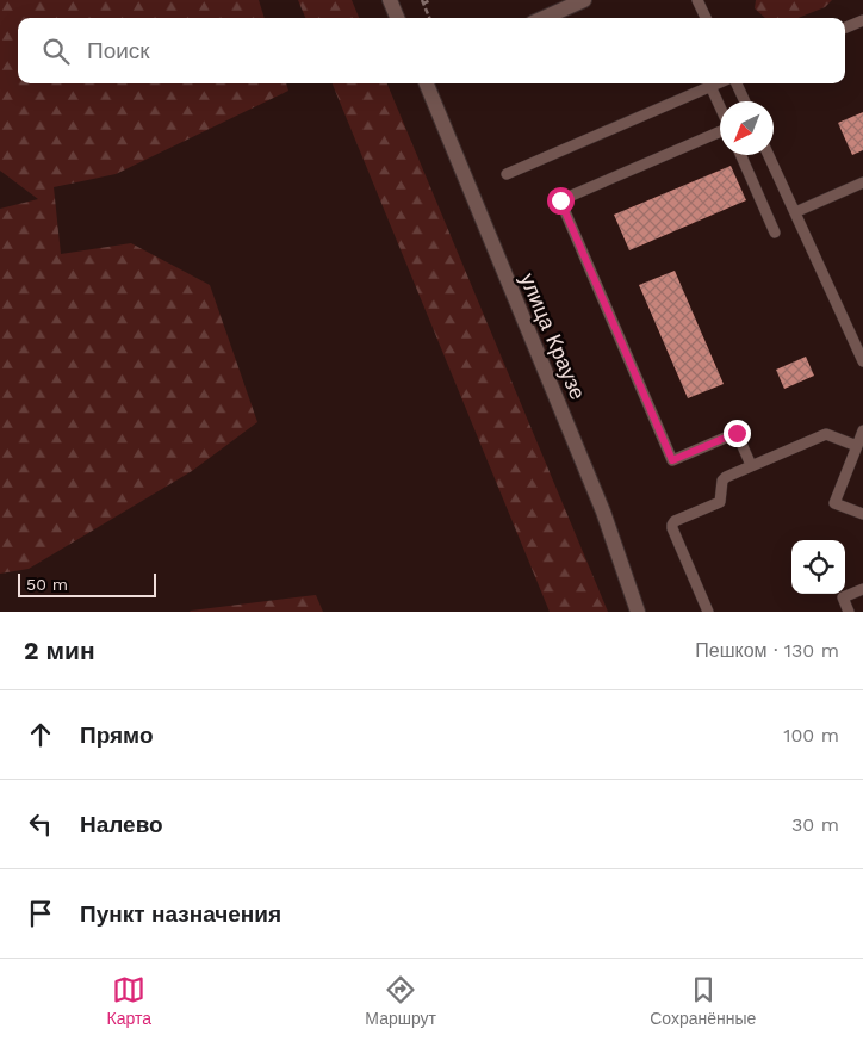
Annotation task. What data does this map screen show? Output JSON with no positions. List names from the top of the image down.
{
  "streets": {
    "main road": ["улица Краузе"]
  },
  "scale_bar": "50 m",
  "north": "bottom left",
  "page": {
    "search": "Поиск",
    "scale": "50 m",
    "heading": ["2 мин", "Пешком · 130 m"],
    "list": [
      ["Прямо", "100 m"],
      ["Налево", "30 m"],
      "Пункт назначения"
    ],
    "nav": ["Карта", "Маршрут", "Сохранённые"]
  }
}
